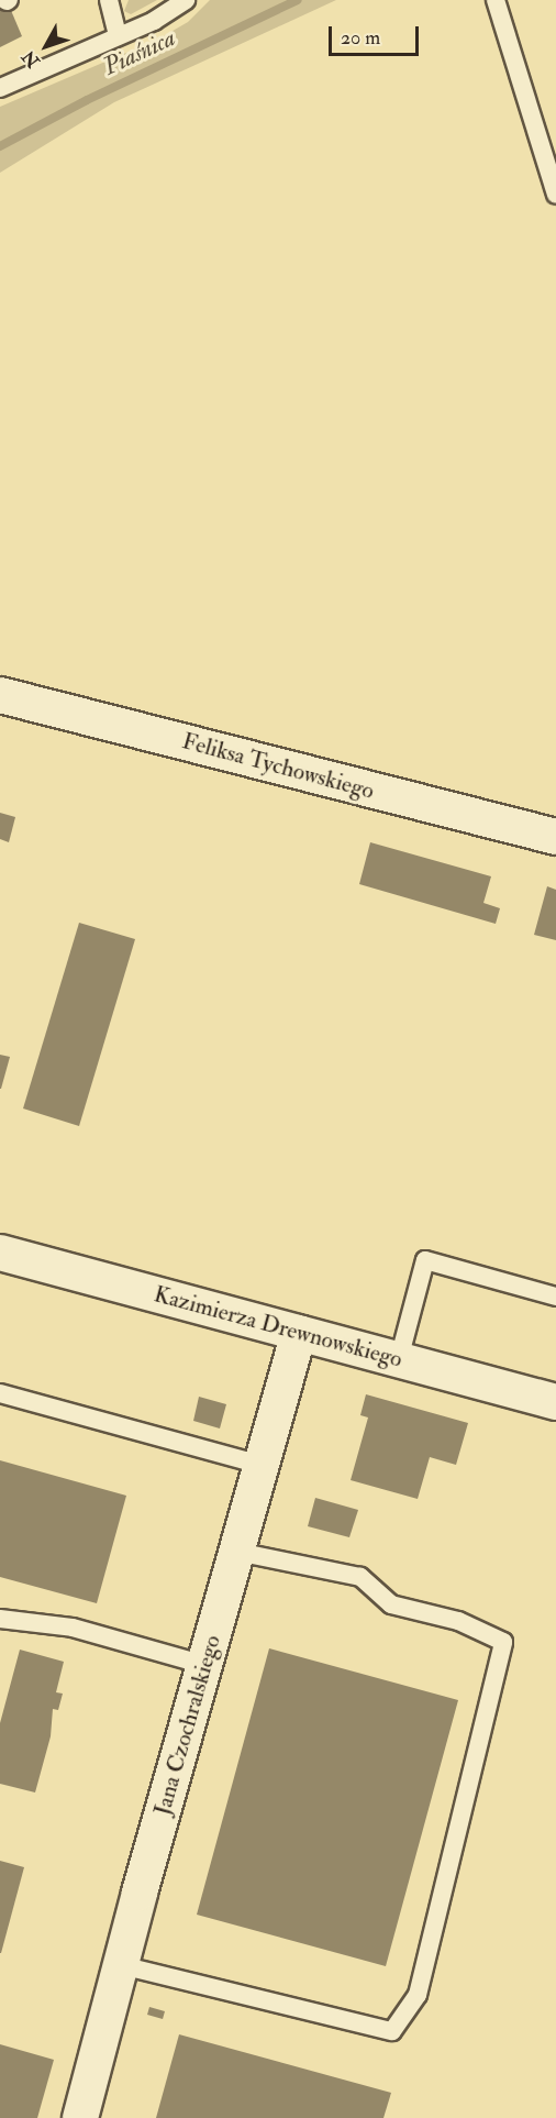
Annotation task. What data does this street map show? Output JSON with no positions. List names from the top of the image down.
{
  "streets": {
    "street": ["Feliksa Tychowskiego", "Kazimierza Drewnowskiego", "Jana Czochralskiego"]
  },
  "crossings": [
    ["Kazimierza Drewnowskiego", "Jana Czochralskiego"]
  ],
  "water": ["Piaśnica"],
  "scale_bar": "20 m",
  "north": "bottom left"
}
